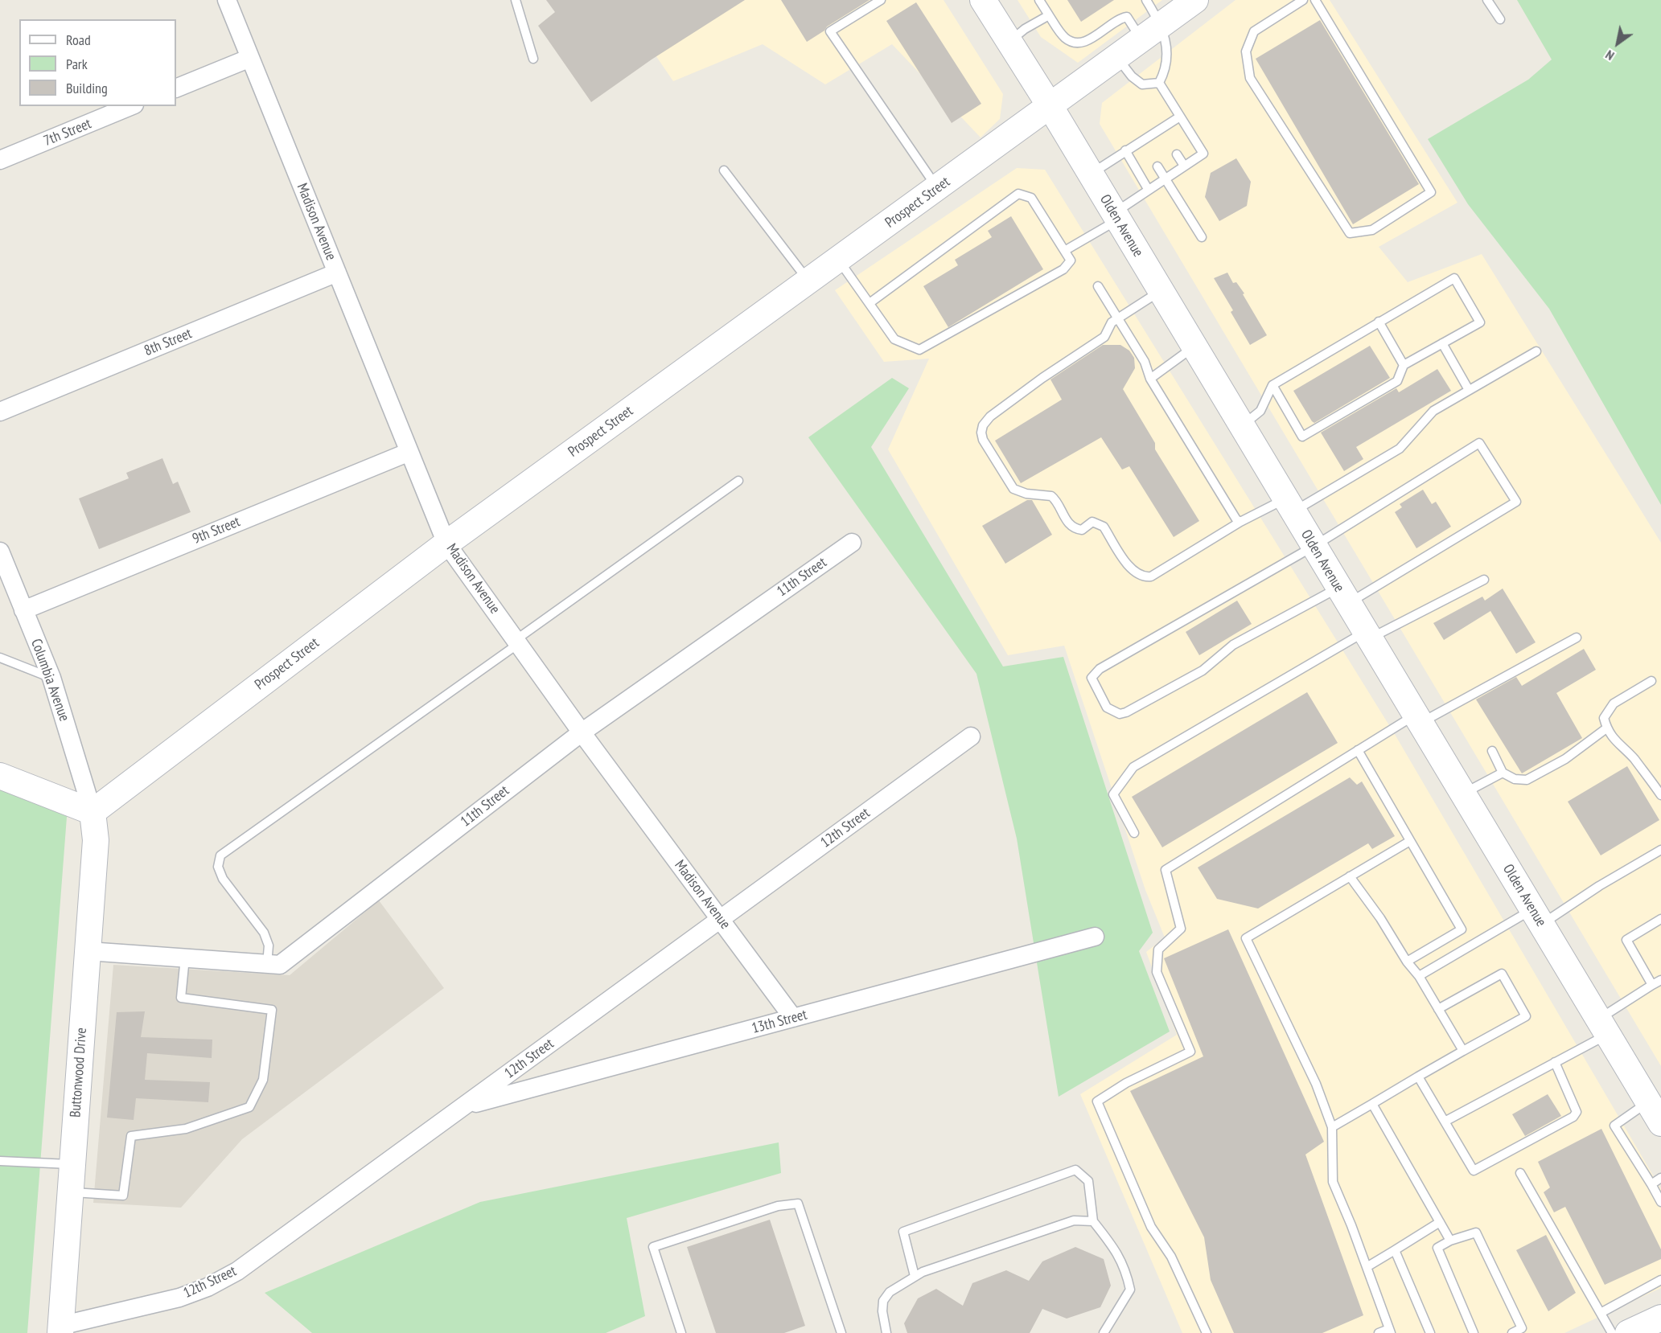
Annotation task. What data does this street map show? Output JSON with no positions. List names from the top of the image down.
{
  "streets": {
    "street": [
      "7th Street",
      "Prospect Street",
      "Madison Avenue",
      "Olden Avenue",
      "8th Street",
      "9th Street",
      "11th Street",
      "Columbia Avenue",
      "12th Street",
      "13th Street",
      "Buttonwood Drive"
    ]
  },
  "crossings": [
    ["Prospect Street", "Madison Avenue"],
    ["Prospect Street", "Olden Avenue"],
    ["Prospect Street", "Columbia Avenue"],
    ["Prospect Street", "Buttonwood Drive"],
    ["Madison Avenue", "8th Street"],
    ["Madison Avenue", "9th Street"],
    ["Madison Avenue", "11th Street"],
    ["Madison Avenue", "12th Street"],
    ["Madison Avenue", "13th Street"],
    ["9th Street", "Columbia Avenue"],
    ["11th Street", "Buttonwood Drive"],
    ["Columbia Avenue", "Buttonwood Drive"],
    ["12th Street", "13th Street"],
    ["12th Street", "Buttonwood Drive"]
  ],
  "legend": ["Road", "Park", "Building"],
  "north": "bottom left"
}
